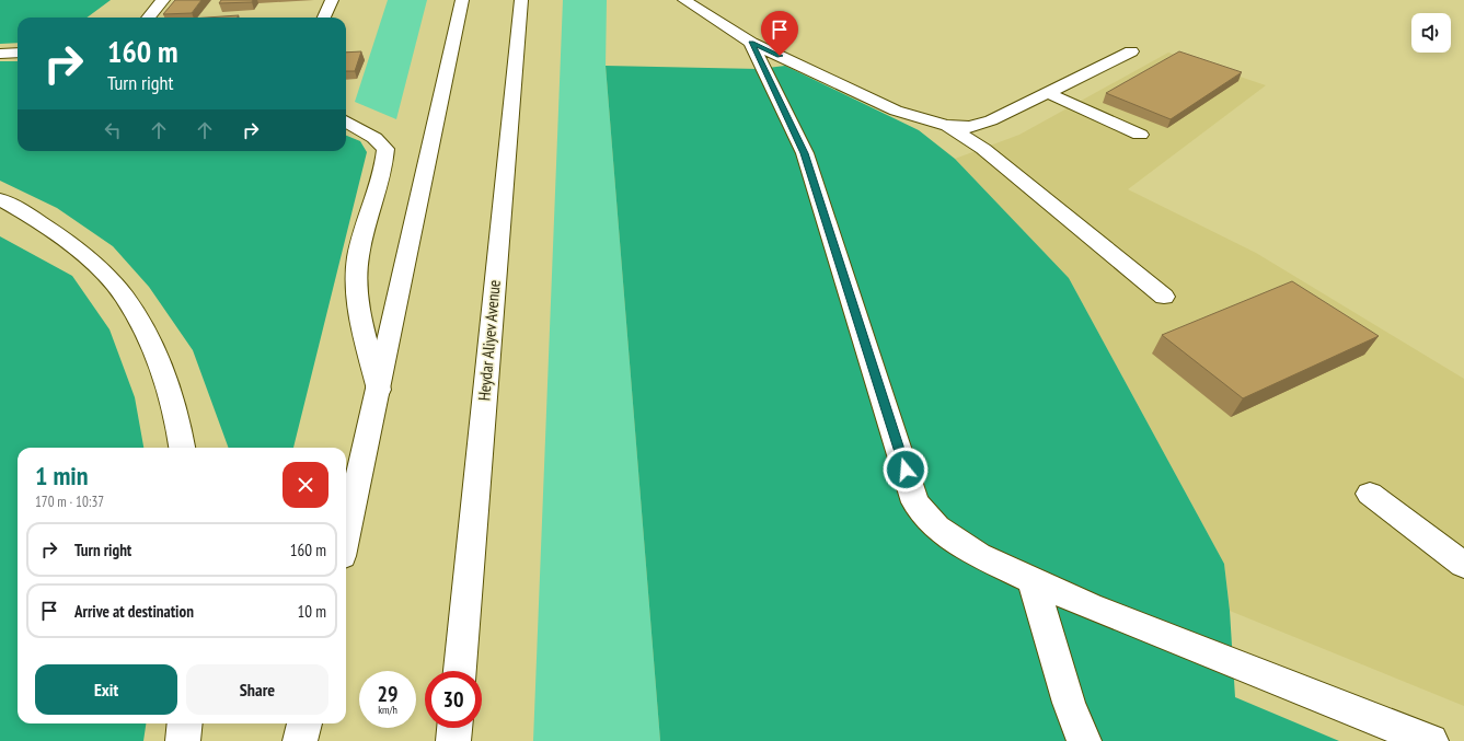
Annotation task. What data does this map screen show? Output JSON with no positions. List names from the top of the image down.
{
  "streets": {
    "main road": ["Heydar Aliyev Avenue"]
  },
  "page": {
    "turn": ["160 m", "Turn right"],
    "heading": ["1 min", "170 m · 10:37"],
    "list": [
      {
        "name": "Turn right",
        "value": "160 m"
      },
      {
        "name": "Arrive at destination",
        "value": "10 m"
      }
    ],
    "buttons": ["Exit", "Share"],
    "speed": "29 km/h",
    "limit": "30"
  }
}
